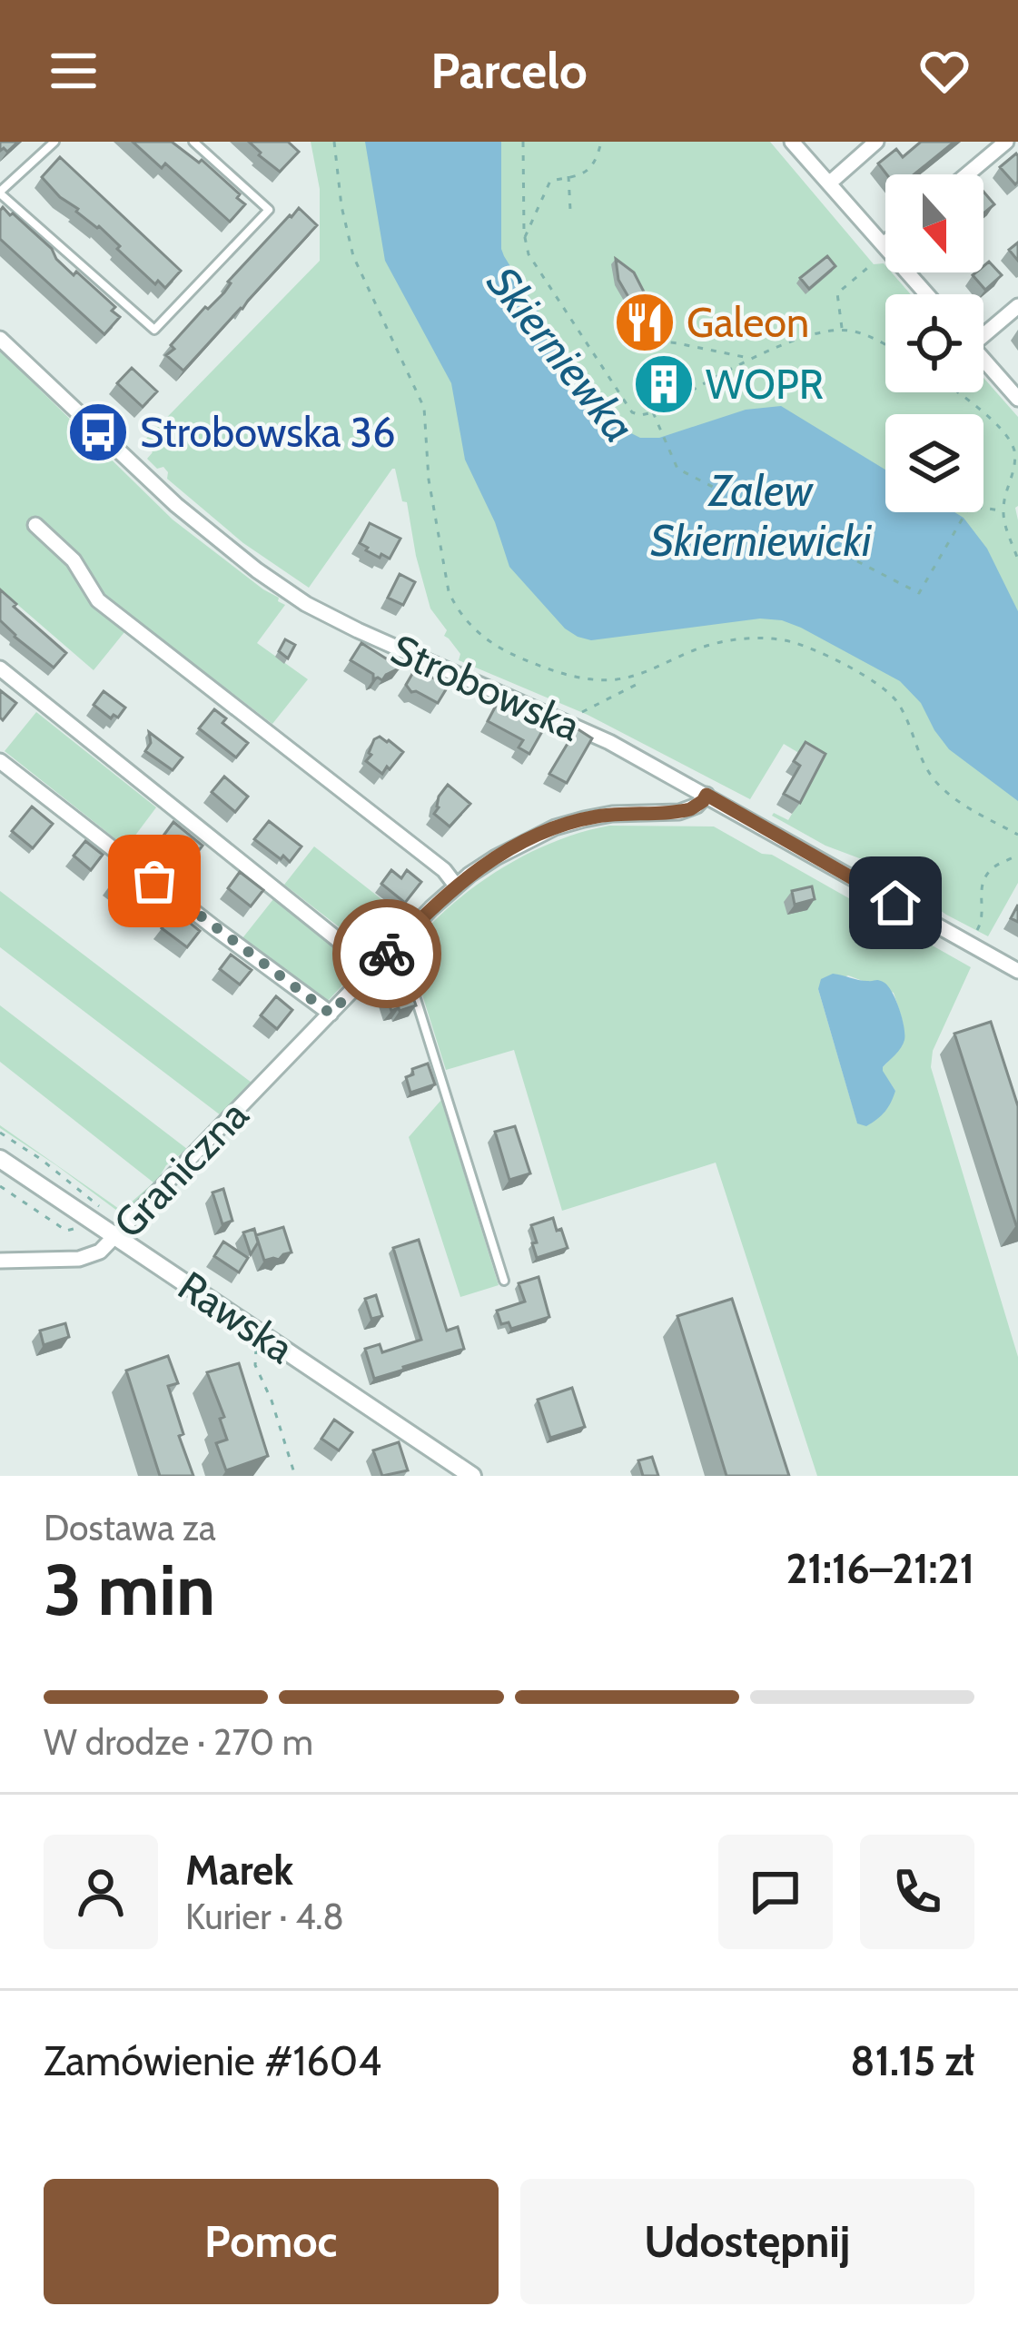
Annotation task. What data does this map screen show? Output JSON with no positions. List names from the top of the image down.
{
  "streets": {
    "street": ["Strobowska", "Graniczna", "Rawska"]
  },
  "crossings": [
    ["Strobowska", "Graniczna"],
    ["Graniczna", "Rawska"]
  ],
  "water": ["Skierniewka", "Zalew Skierniewicki"],
  "places": {
    "restaurant": ["Galeon"],
    "building": ["WOPR"],
    "bus stop": ["Strobowska 36"]
  },
  "north": "bottom",
  "page": {
    "header": "Parcelo",
    "heading": ["3 min", "Dostawa za", "21:16–21:21"],
    "panel": [
      "Marek",
      "Kurier · 4.8",
      "Zamówienie #1604",
      "81.15 zł"
    ],
    "bar": "W drodze · 270 m",
    "buttons": ["Pomoc", "Udostępnij"]
  }
}
